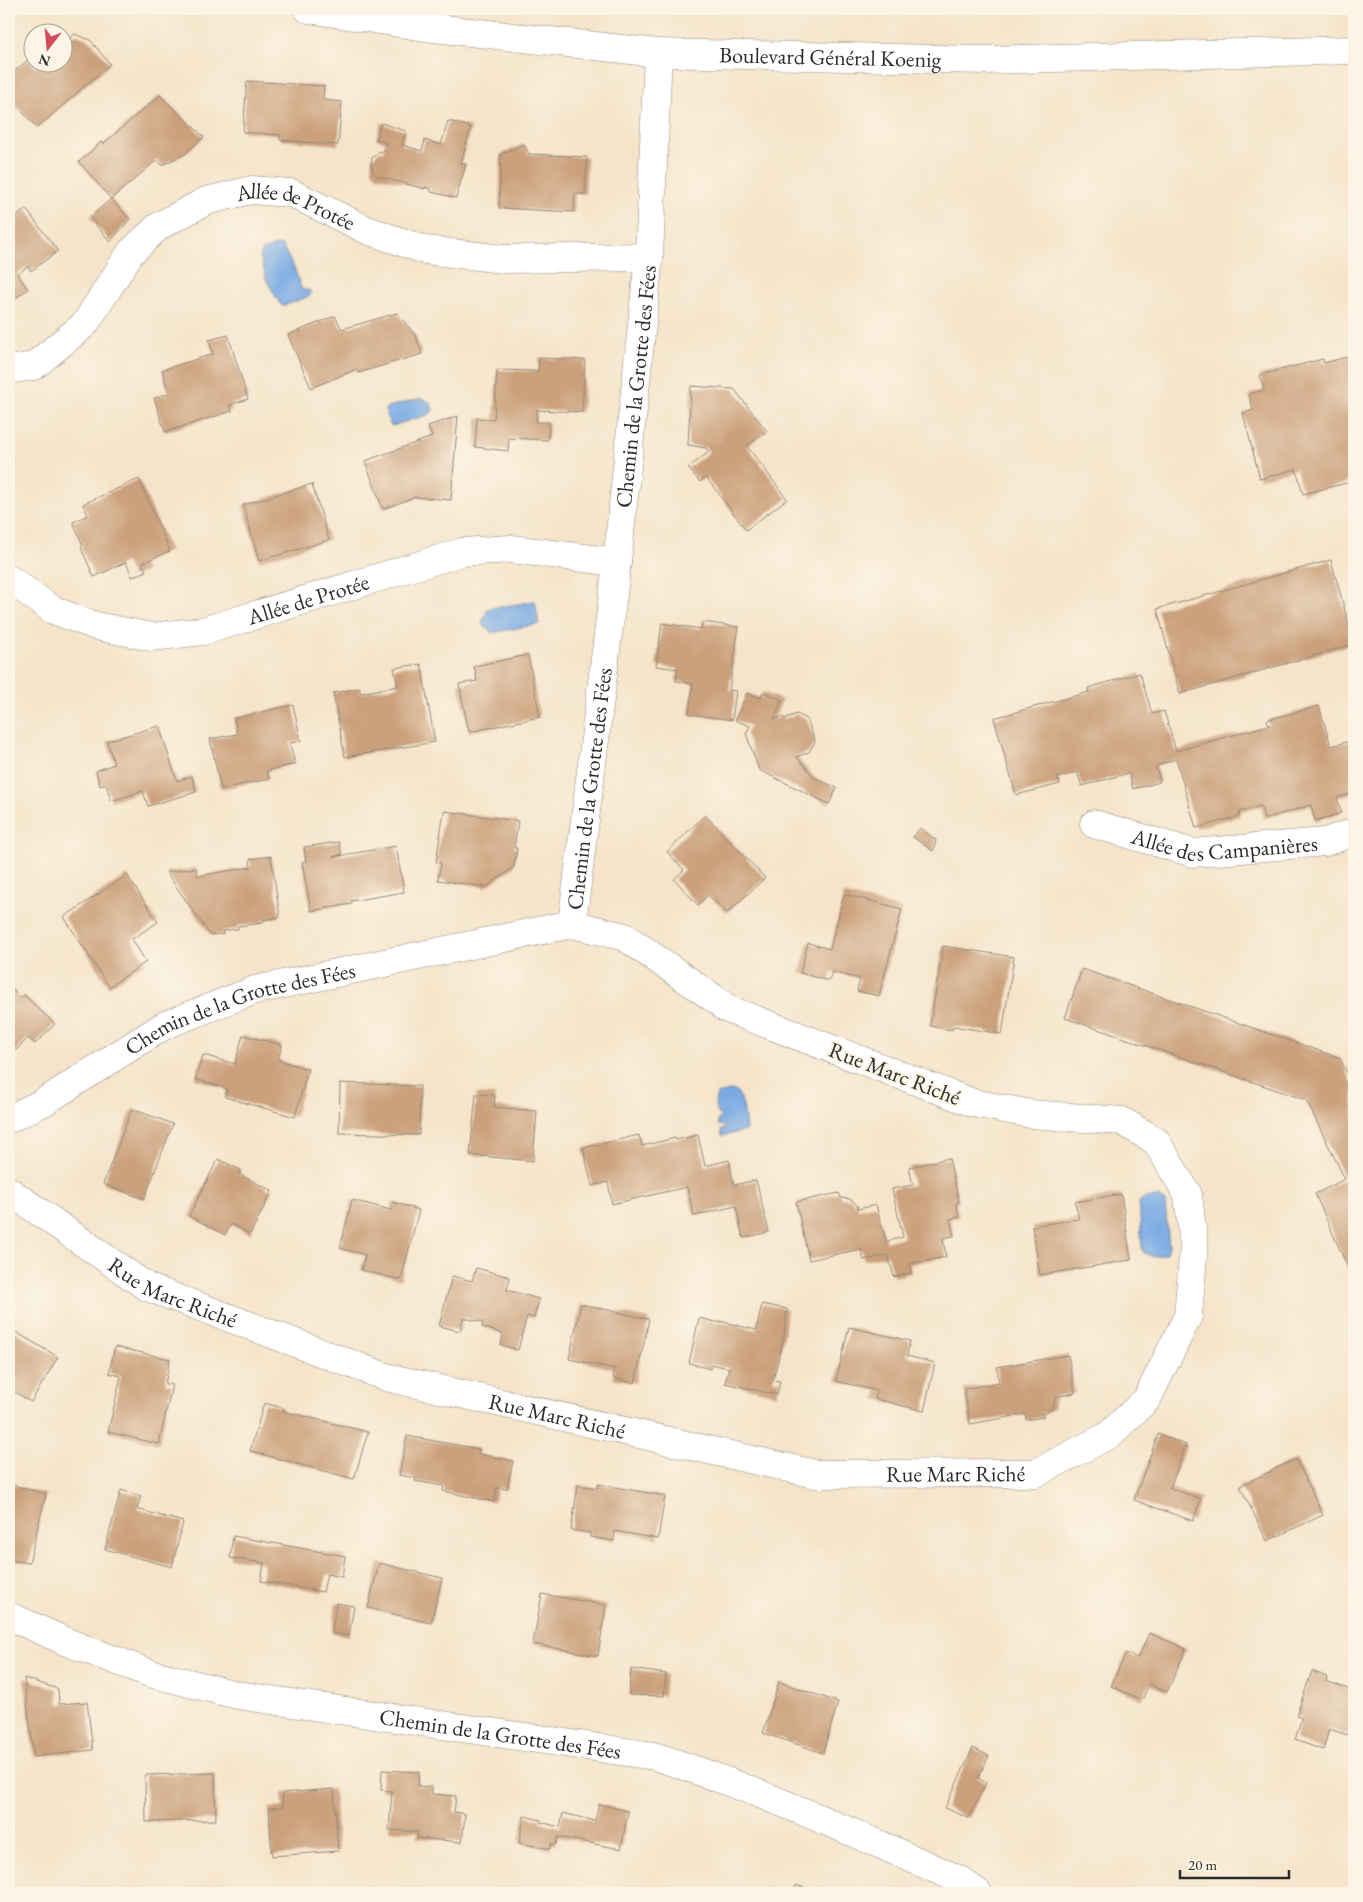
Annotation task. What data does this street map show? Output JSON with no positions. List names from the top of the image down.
{
  "streets": {
    "street": [
      "Boulevard Général Koenig",
      "Allée de Protée",
      "Chemin de la Grotte des Fées",
      "Allée des Campanières",
      "Rue Marc Riché"
    ]
  },
  "crossings": [
    ["Boulevard Général Koenig", "Chemin de la Grotte des Fées"],
    ["Allée de Protée", "Chemin de la Grotte des Fées"],
    ["Chemin de la Grotte des Fées", "Rue Marc Riché"]
  ],
  "scale_bar": "20 m",
  "north": "bottom"
}
